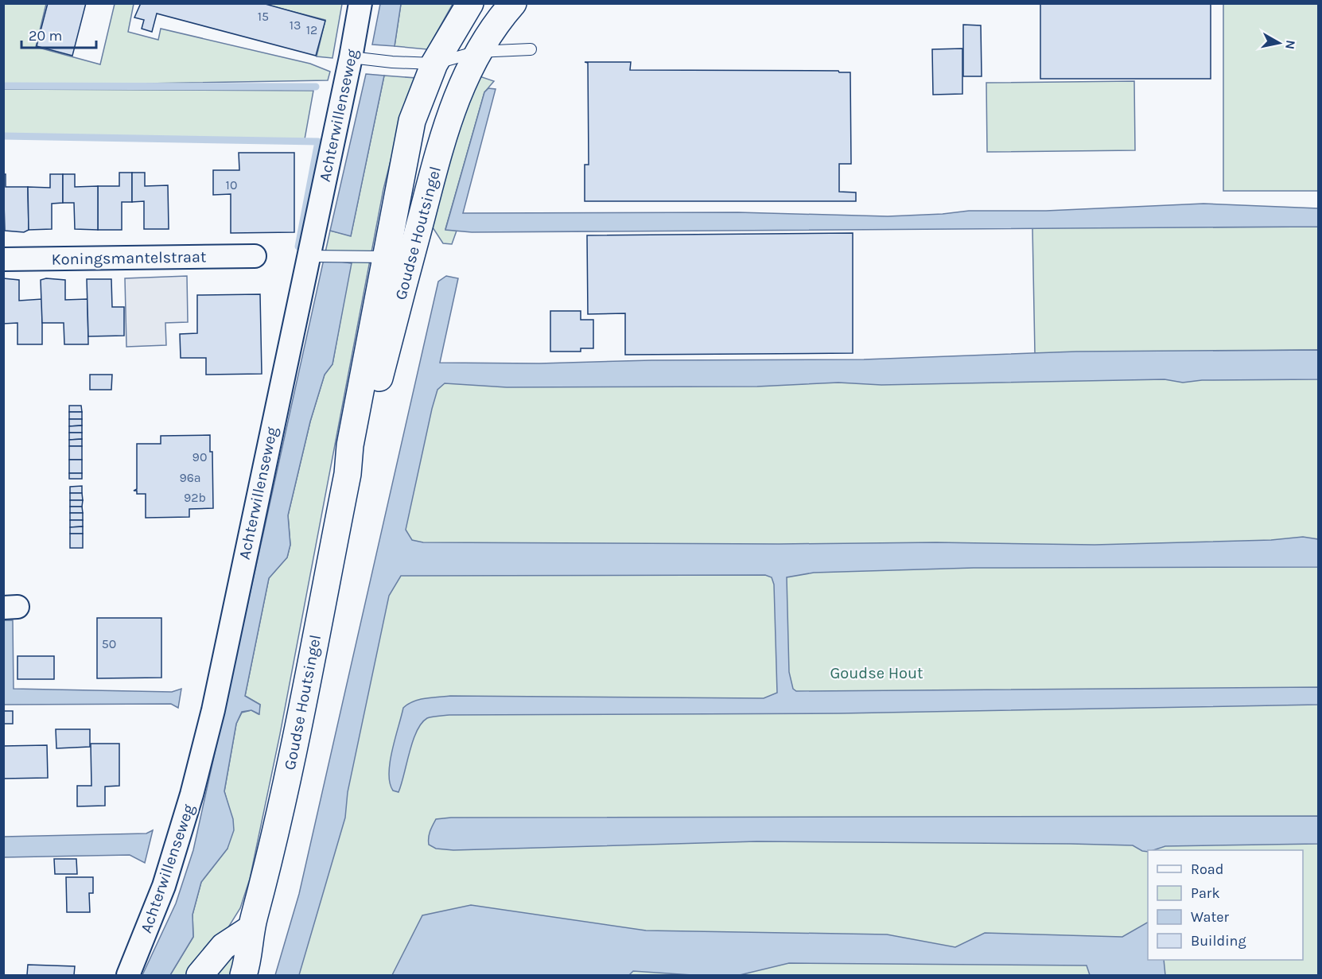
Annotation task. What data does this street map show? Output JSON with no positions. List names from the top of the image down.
{
  "streets": {
    "main road": ["Goudse Houtsingel"],
    "street": ["Achterwillenseweg", "Koningsmantelstraat"]
  },
  "parks": ["Goudse Hout"],
  "house_numbers": [
    "15",
    "13",
    "12",
    "10",
    "90",
    "96a",
    "92b",
    "50"
  ],
  "legend": [
    "Road",
    "Park",
    "Water",
    "Building"
  ],
  "scale_bar": "20 m",
  "north": "right"
}
